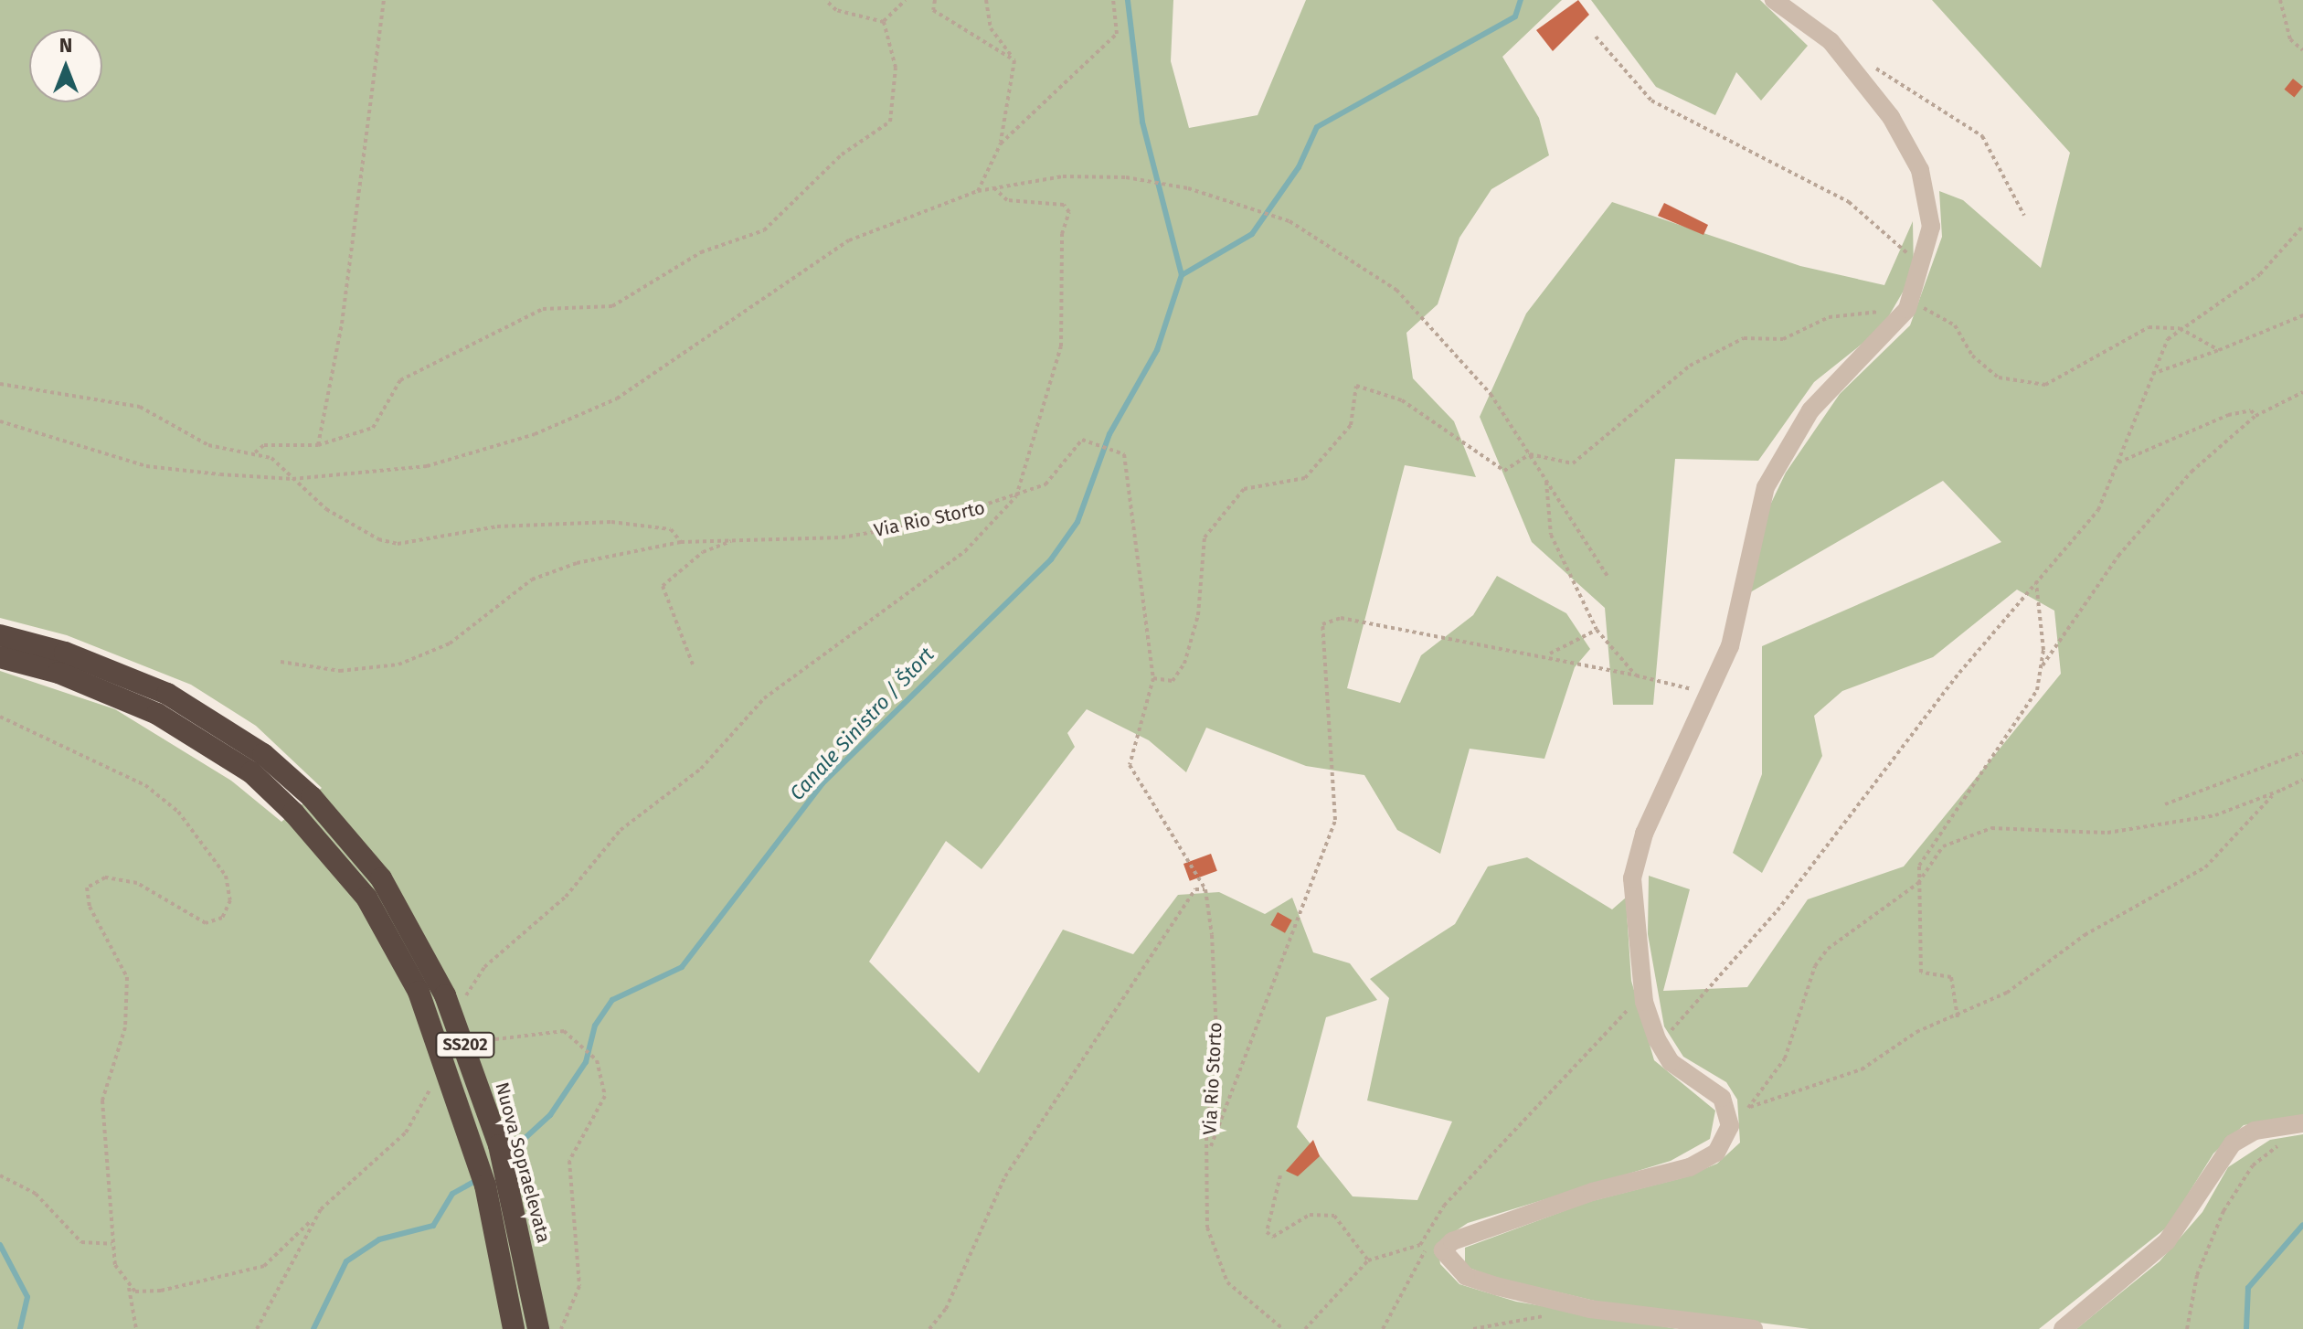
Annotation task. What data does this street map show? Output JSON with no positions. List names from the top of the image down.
{
  "streets": {
    "highway": ["SS202", "Nuova Sopraelevata"],
    "path": ["Via Rio Storto"]
  },
  "water": ["Canale Sinistro / Štort"],
  "north": "top"
}
